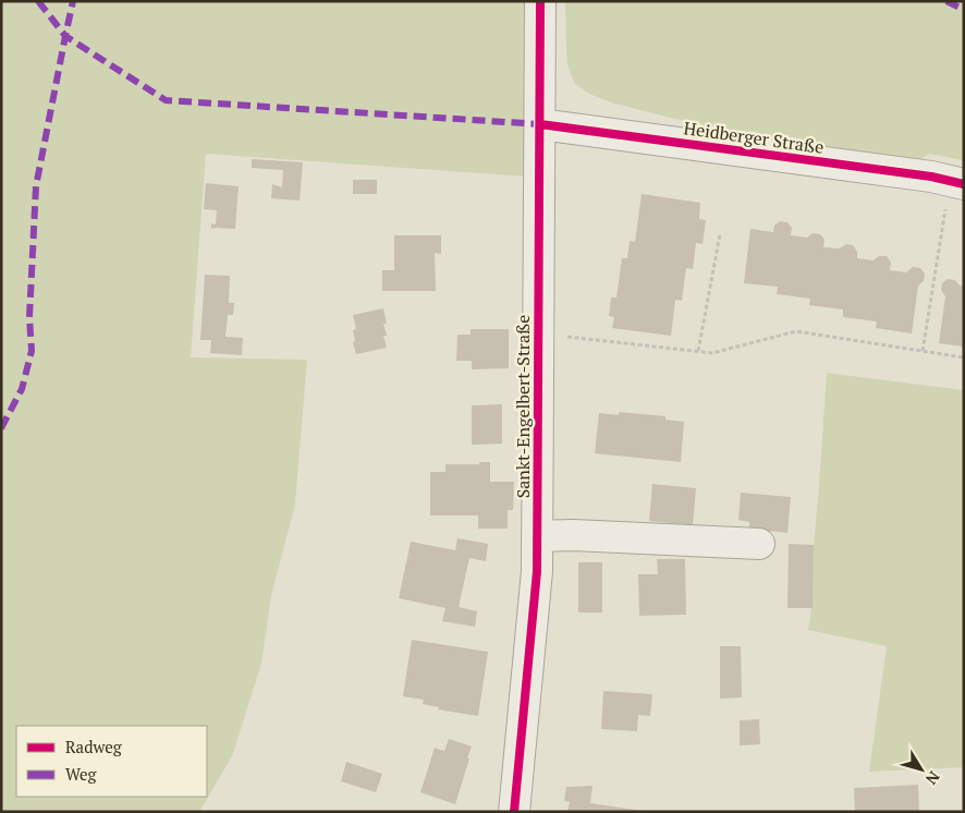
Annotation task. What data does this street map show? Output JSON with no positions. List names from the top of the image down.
{
  "streets": {
    "street": ["Heidberger Straße", "Sankt-Engelbert-Straße"]
  },
  "crossings": [
    ["Heidberger Straße", "Sankt-Engelbert-Straße"]
  ],
  "legend": ["Radweg", "Weg"],
  "north": "bottom right"
}
